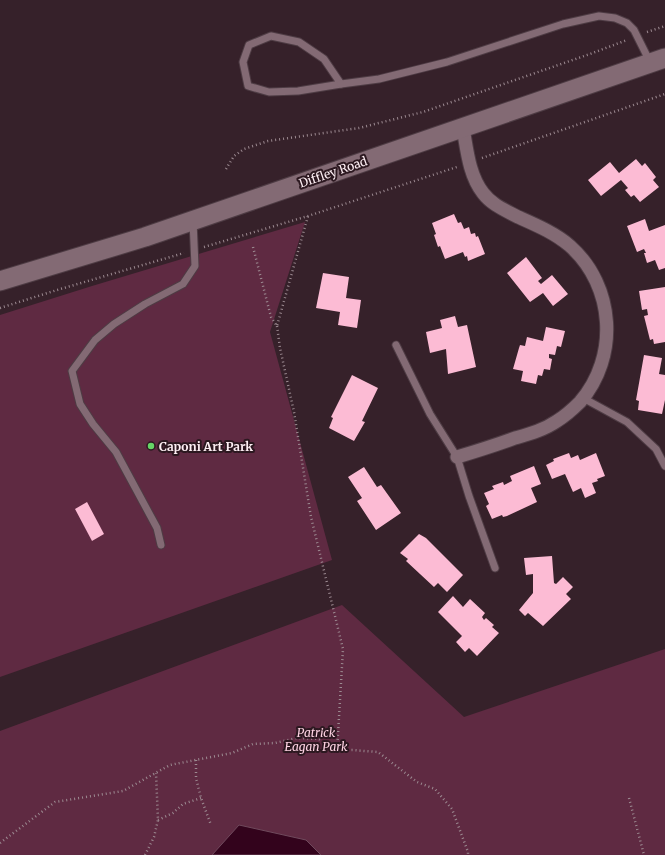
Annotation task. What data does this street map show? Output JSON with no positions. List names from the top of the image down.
{
  "streets": {
    "main road": ["Diffley Road"]
  },
  "parks": ["Patrick Eagan Park"],
  "places": ["Caponi Art Park"]
}
